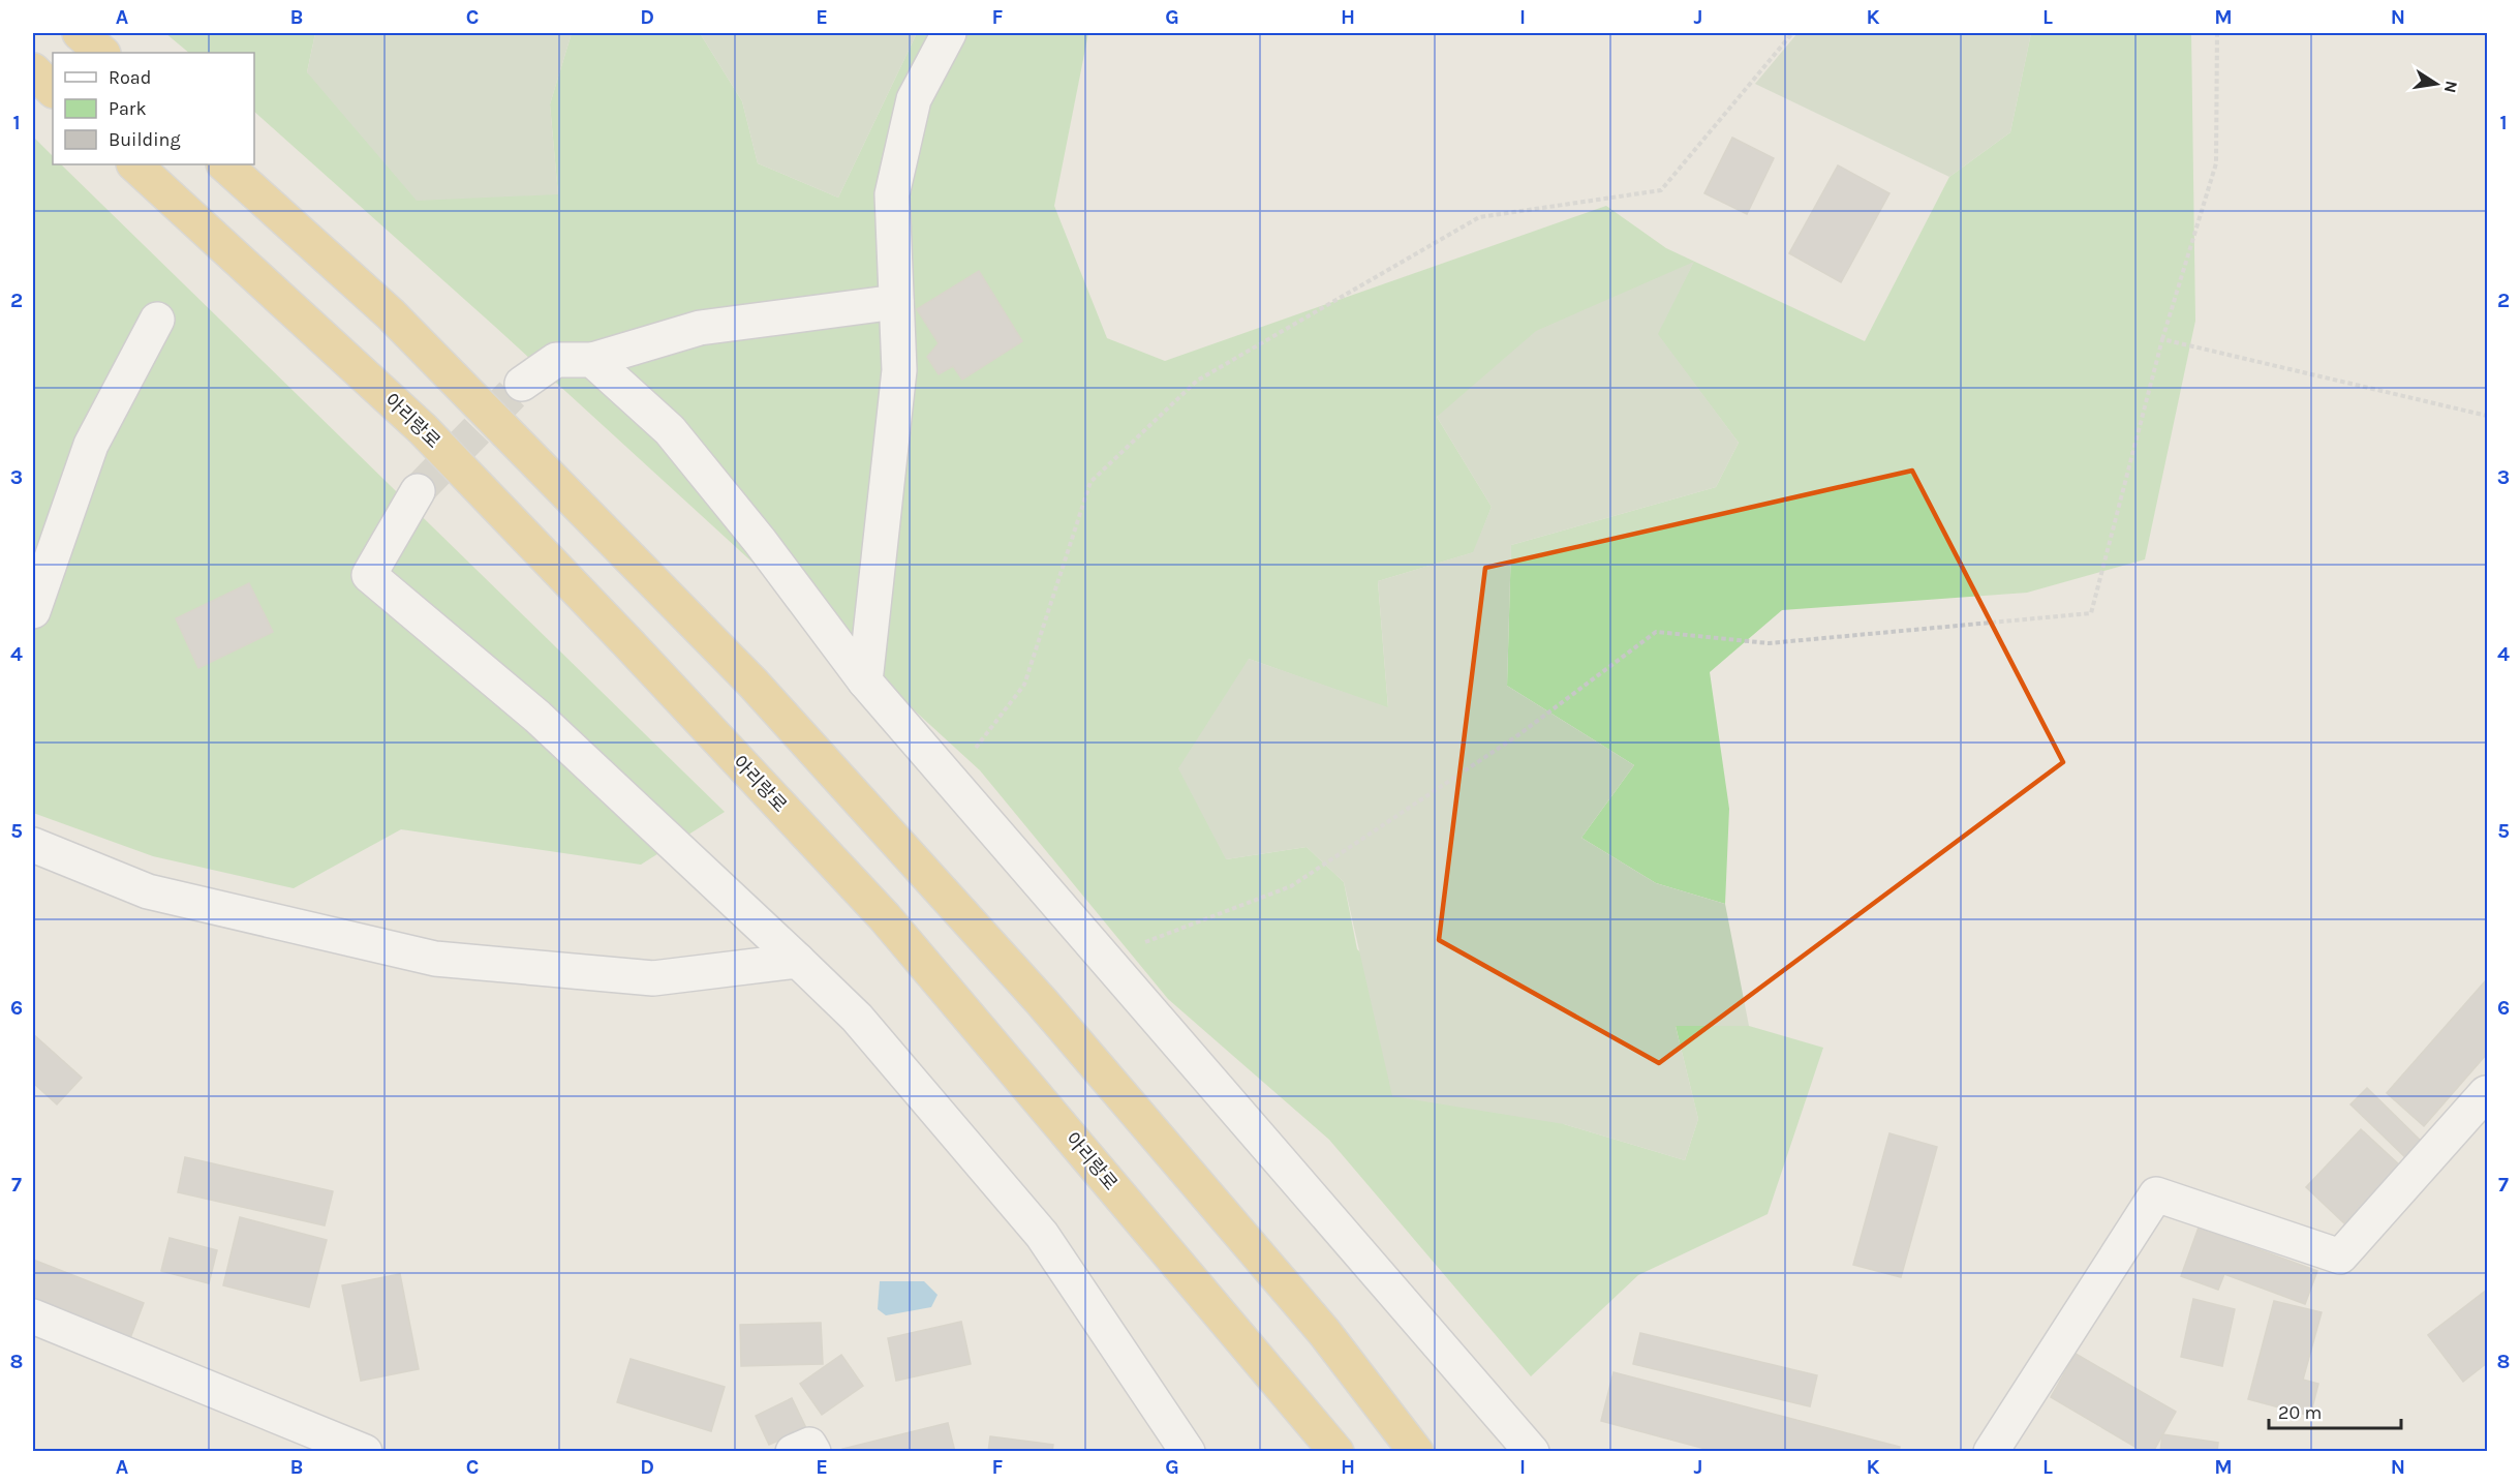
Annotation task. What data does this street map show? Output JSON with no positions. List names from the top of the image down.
{
  "streets": {
    "highway": ["아리랑로"]
  },
  "legend": ["Road", "Park", "Building"],
  "scale_bar": "20 m",
  "north": "right",
  "grid": {
    "columns": [
      "A",
      "B",
      "C",
      "D",
      "E",
      "F",
      "G",
      "H",
      "I",
      "J",
      "K",
      "L",
      "M",
      "N"
    ],
    "rows": [
      "1",
      "2",
      "3",
      "4",
      "5",
      "6",
      "7",
      "8"
    ]
  }
}
